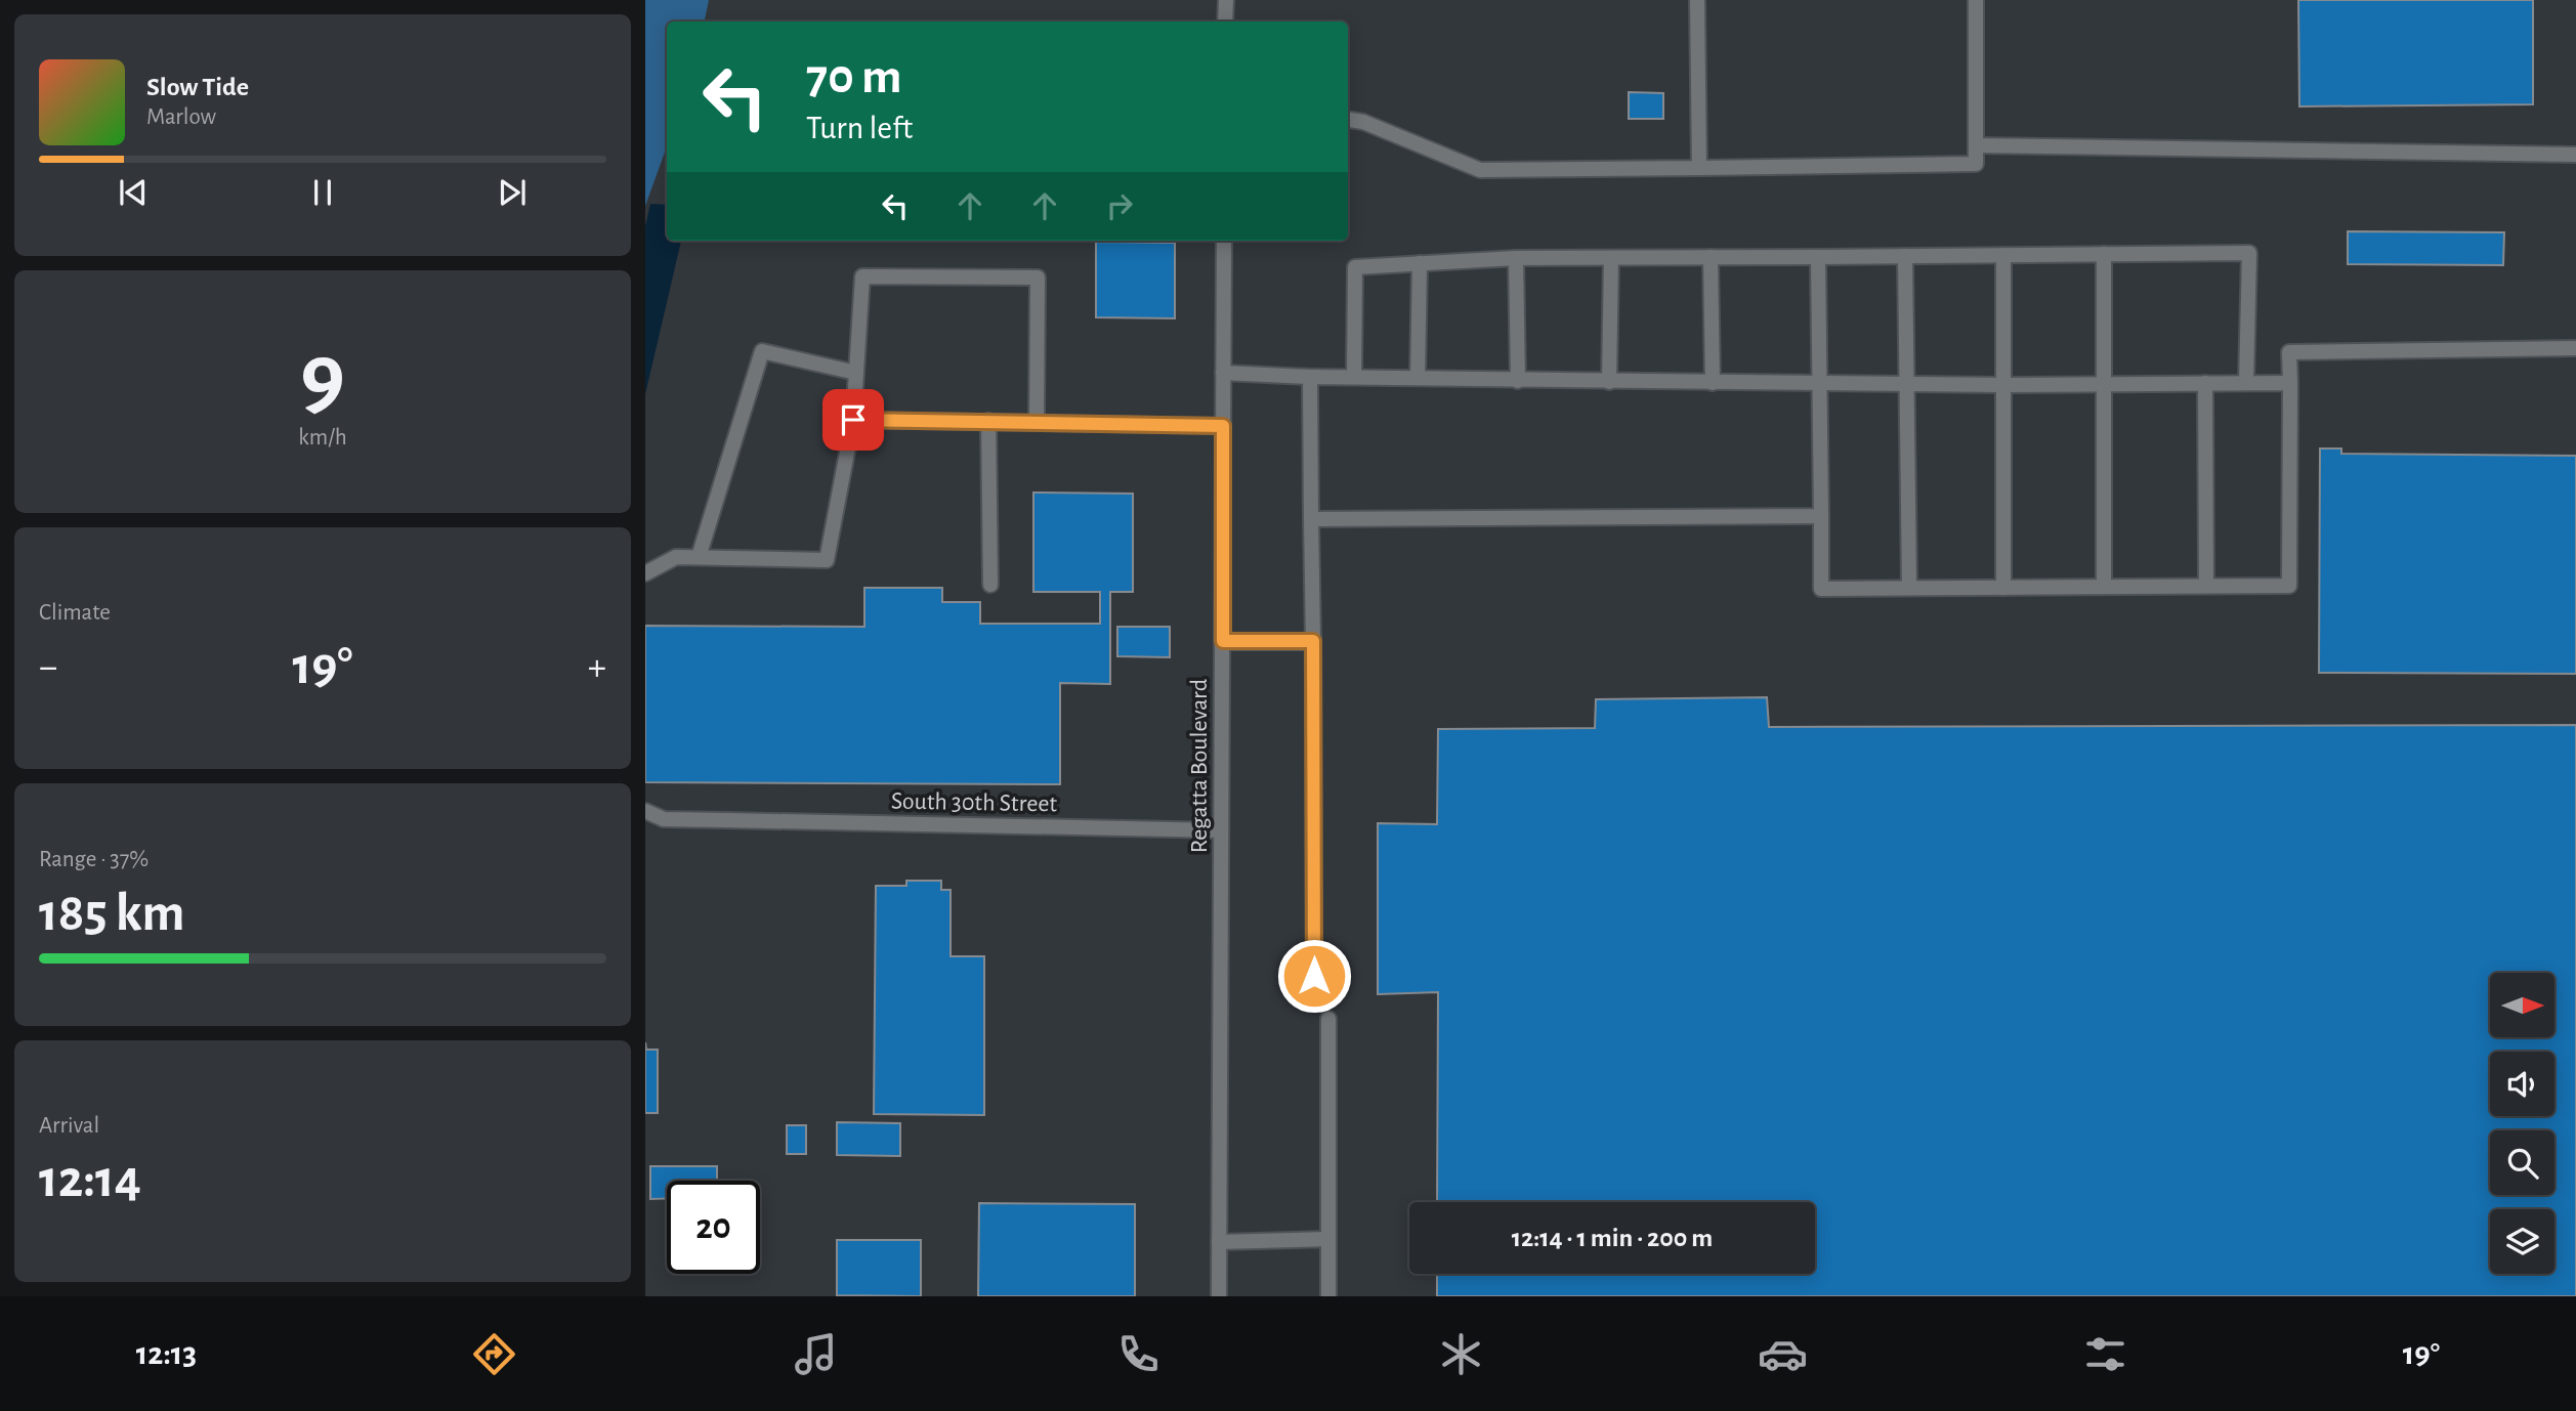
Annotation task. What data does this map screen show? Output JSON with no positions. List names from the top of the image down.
{
  "streets": {
    "street": ["Regatta Boulevard", "South 30th Street"]
  },
  "crossings": [
    ["Regatta Boulevard", "South 30th Street"]
  ],
  "north": "right",
  "page": {
    "turn": ["70 m", "Turn left"],
    "song": ["Slow Tide", "Marlow"],
    "tile": [
      ["9", "km/h"],
      "Climate",
      ["Range · 37%", "185 km"],
      ["Arrival", "12:14"]
    ],
    "heat": ["−", "19°", "+"],
    "limit": "20",
    "trip": "12:14 · 1 min · 200 m",
    "tabs": ["12:13", "19°"]
  }
}
